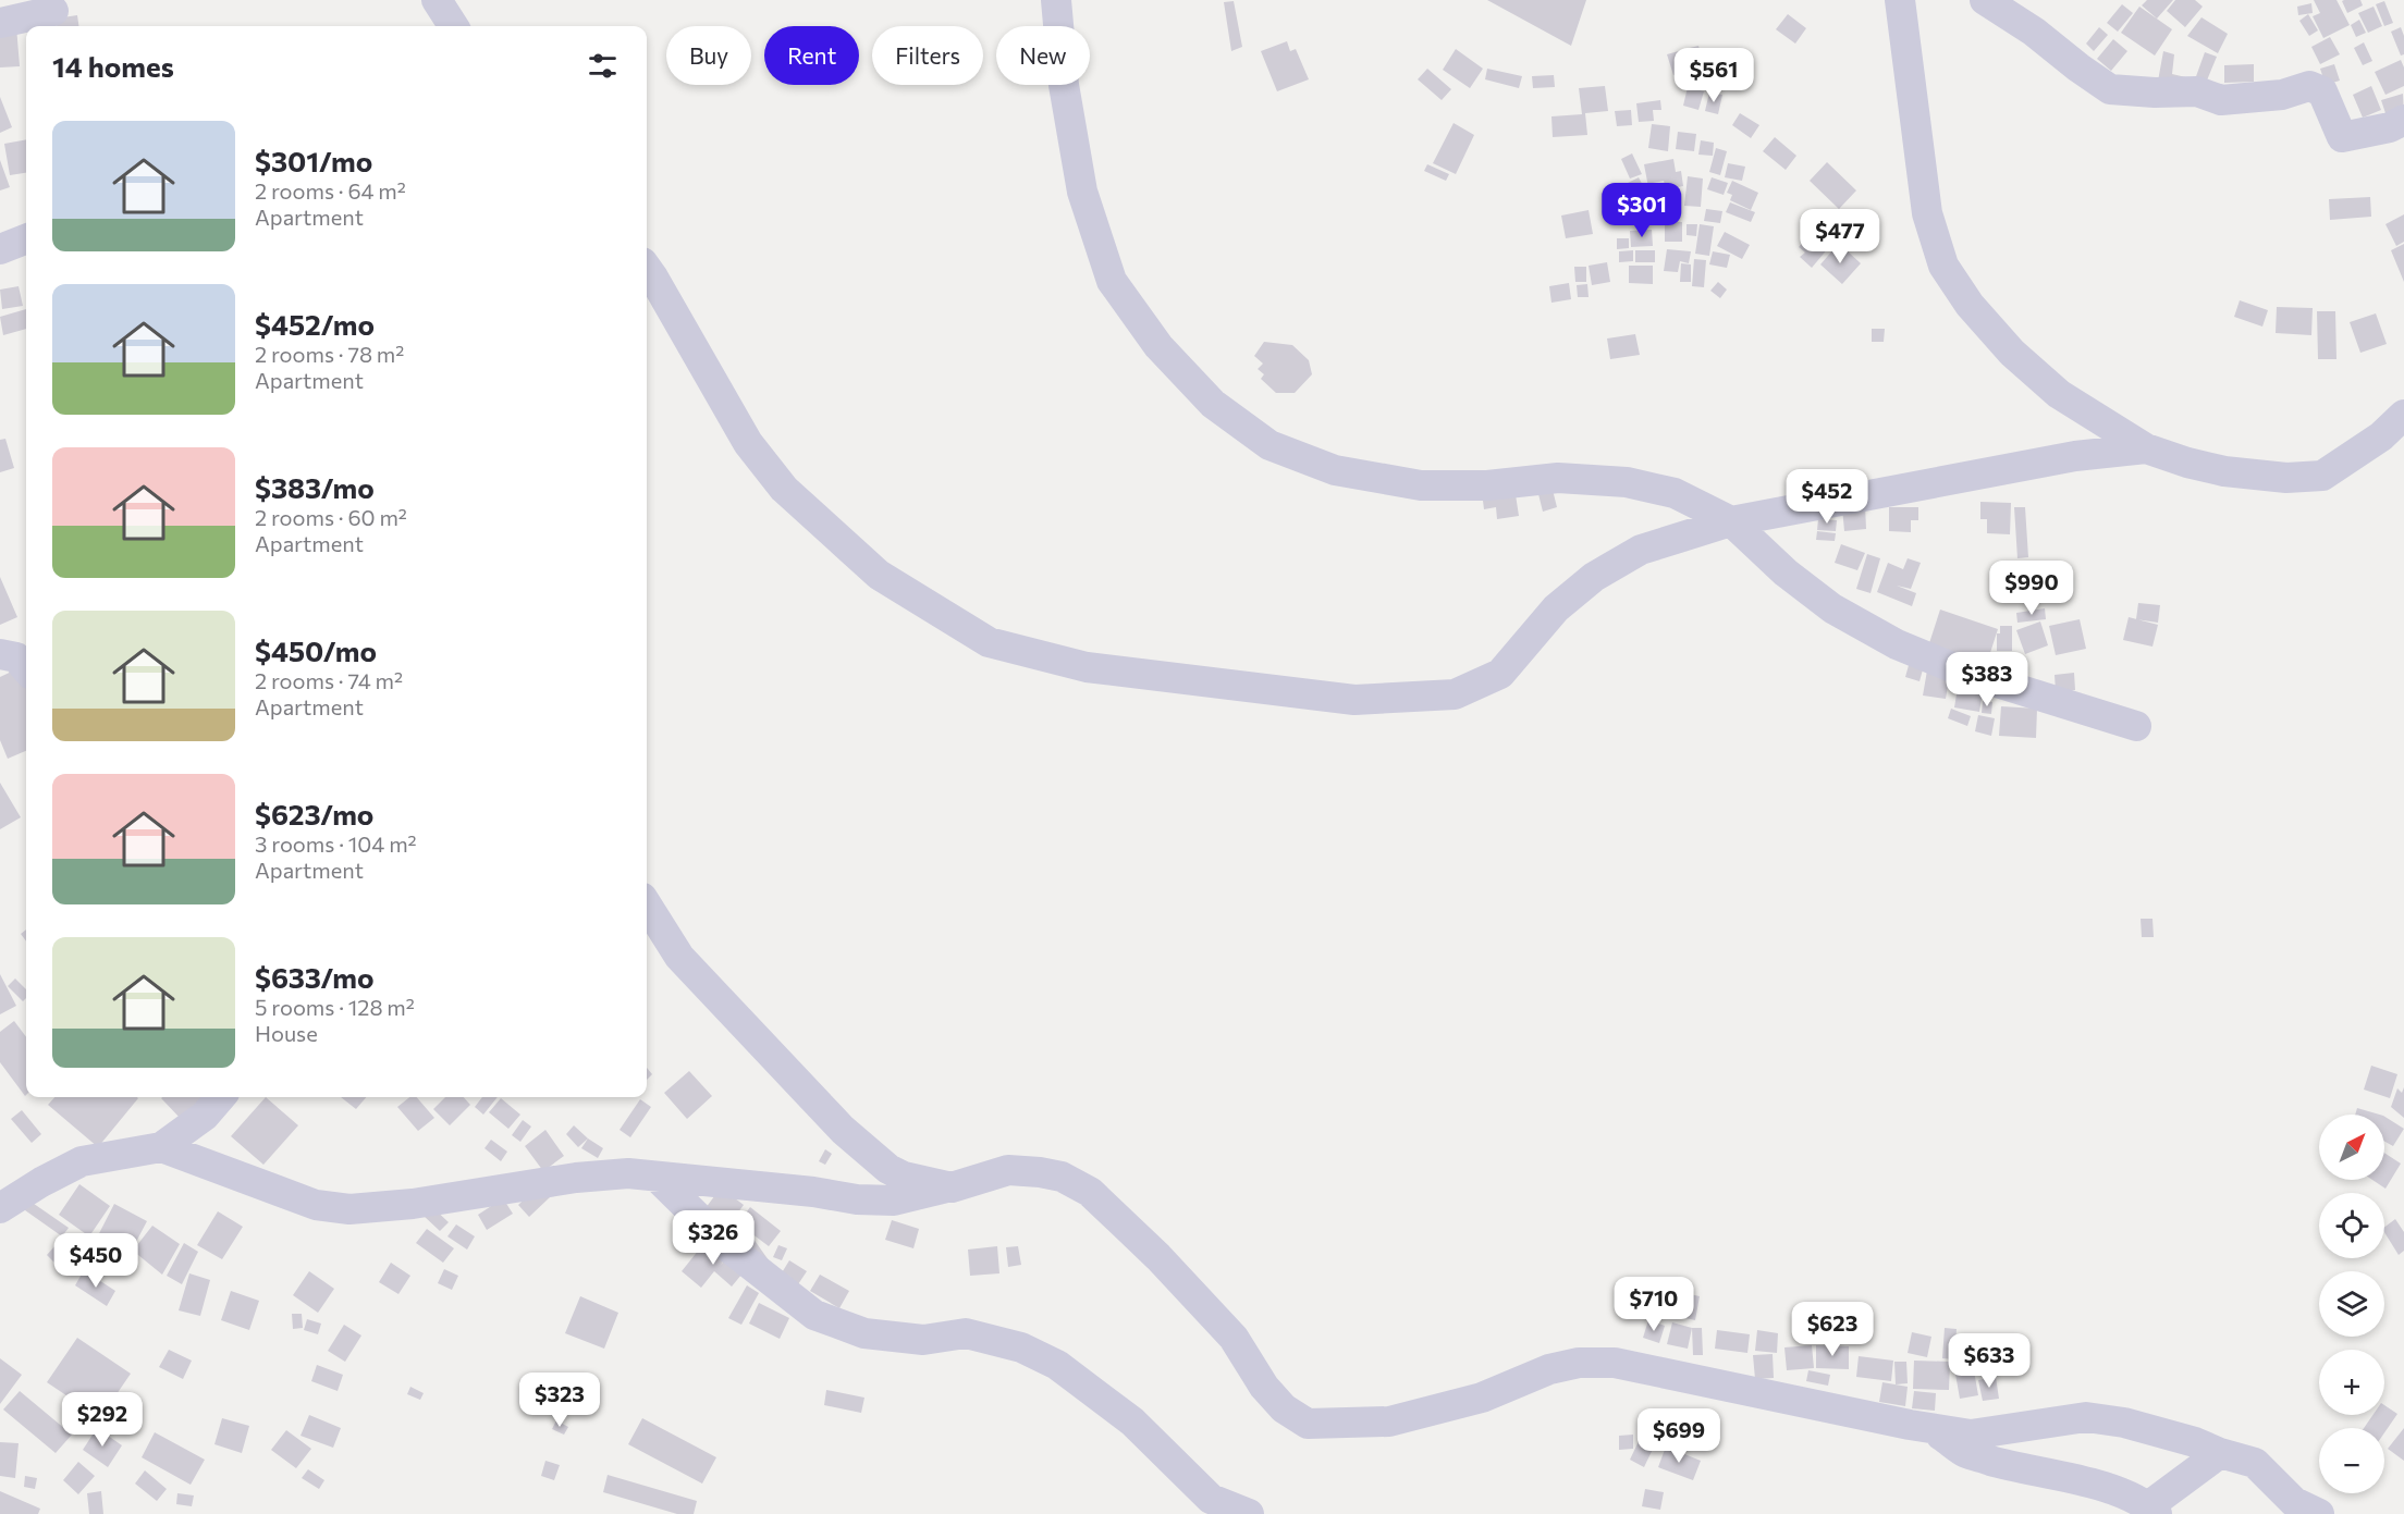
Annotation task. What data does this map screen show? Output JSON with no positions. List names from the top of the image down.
{
  "north": "top right",
  "page": {
    "chip": [
      "Buy",
      "Rent",
      "Filters",
      "New"
    ],
    "heading": "14 homes",
    "price": [
      "$561",
      "$301",
      "$477",
      "$452",
      "$990",
      "$383",
      "$326",
      "$450",
      "$710",
      "$623",
      "$633",
      "$323",
      "$292",
      "$699"
    ],
    "list": [
      {
        "name": "$301/mo",
        "note": "2 rooms · 64 m² · Apartment"
      },
      {
        "name": "$452/mo",
        "note": "2 rooms · 78 m² · Apartment"
      },
      {
        "name": "$383/mo",
        "note": "2 rooms · 60 m² · Apartment"
      },
      {
        "name": "$450/mo",
        "note": "2 rooms · 74 m² · Apartment"
      },
      {
        "name": "$623/mo",
        "note": "3 rooms · 104 m² · Apartment"
      },
      {
        "name": "$633/mo",
        "note": "5 rooms · 128 m² · House"
      }
    ],
    "map_buttons": ["+", "−"]
  }
}
